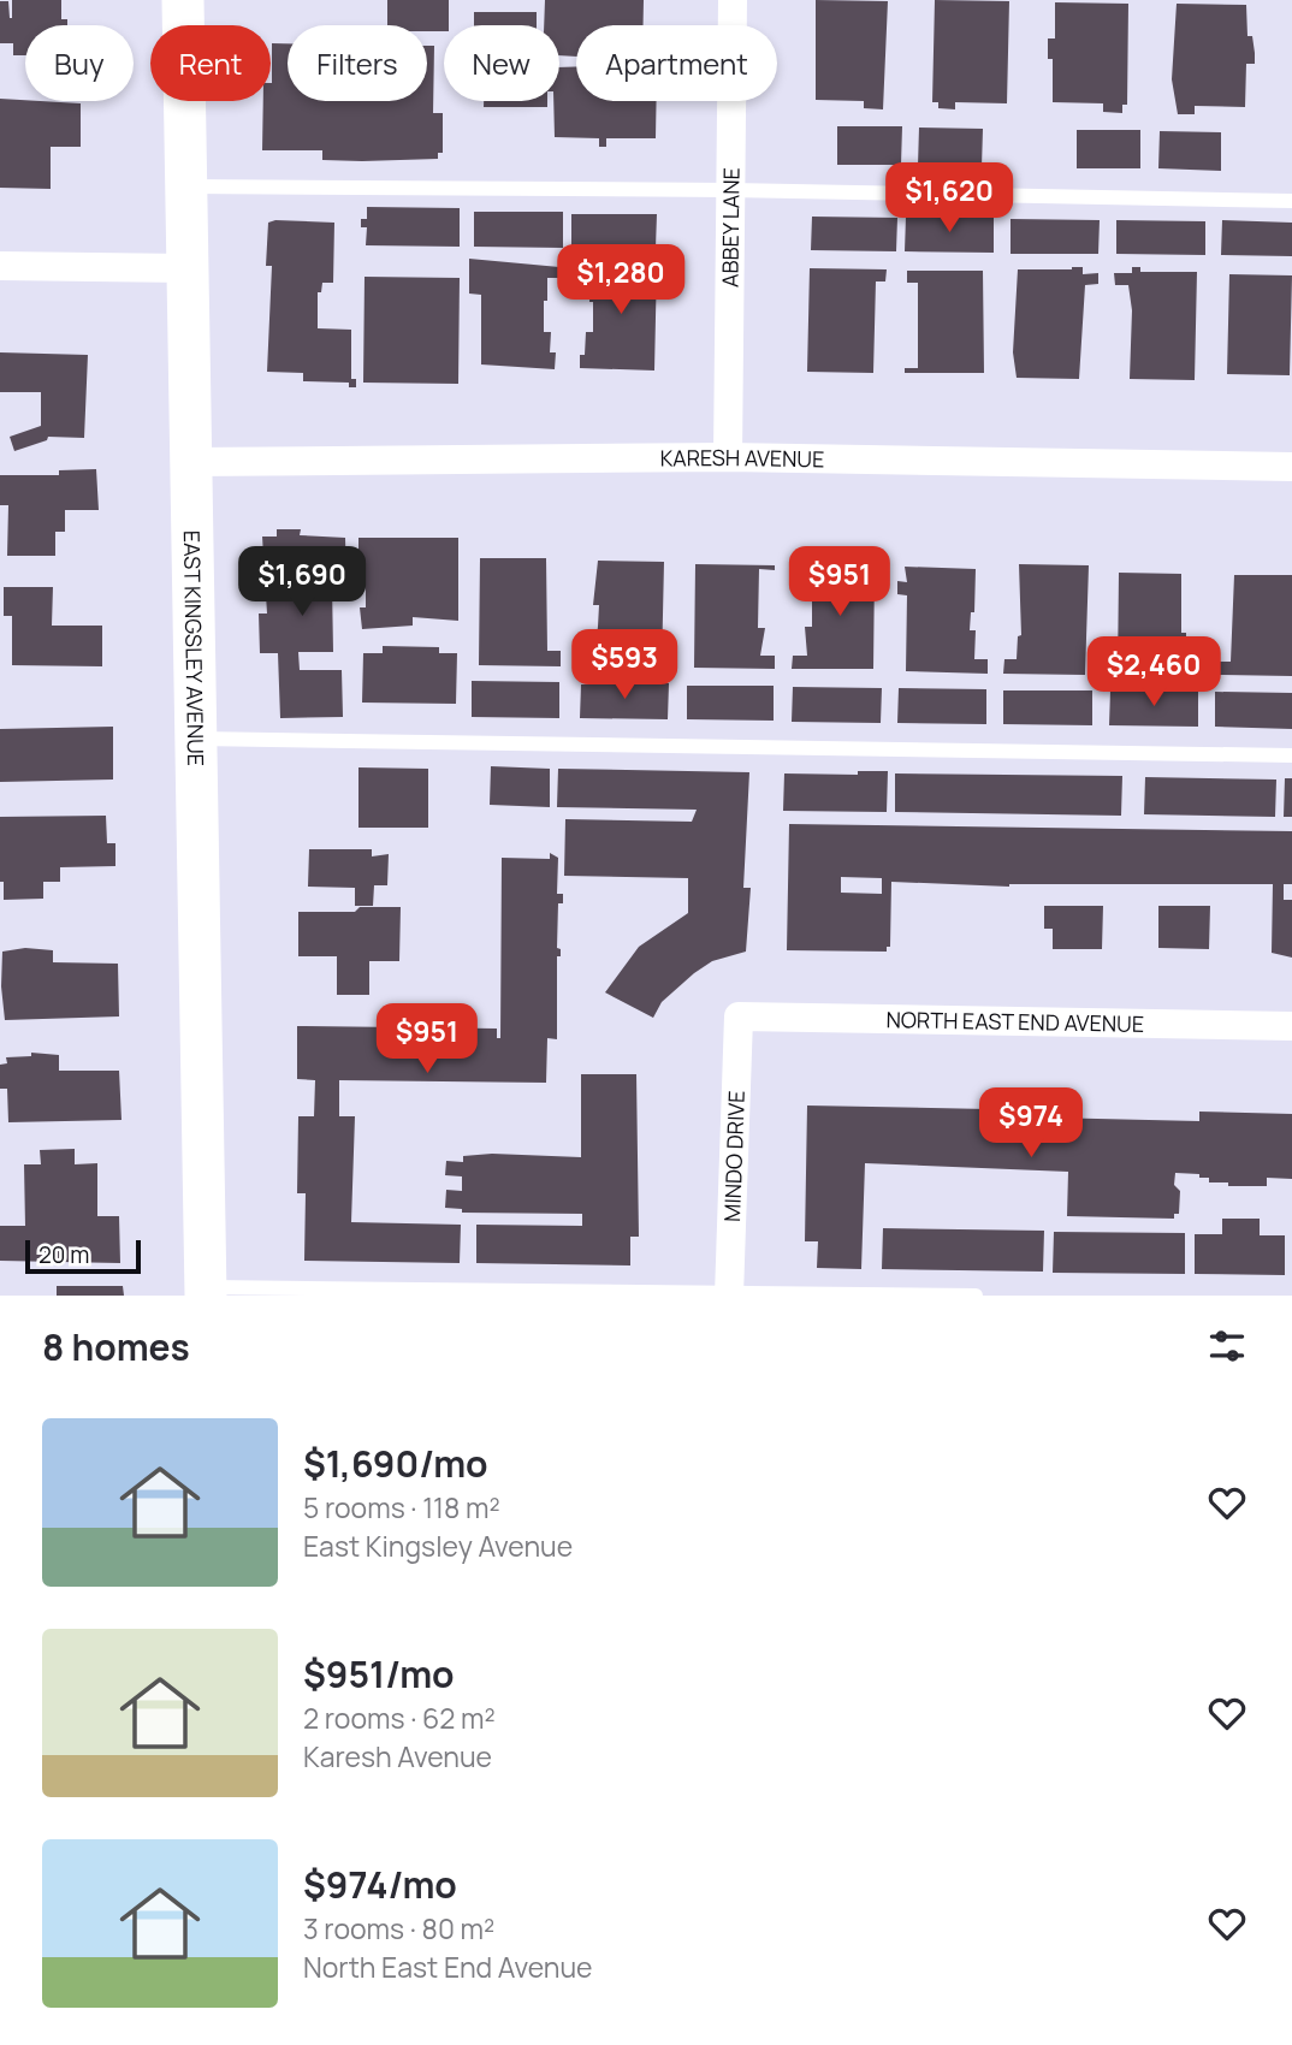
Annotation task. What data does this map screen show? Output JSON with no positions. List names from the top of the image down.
{
  "streets": {
    "street": [
      "ABBEY LANE",
      "KARESH AVENUE",
      "EAST KINGSLEY AVENUE",
      "NORTH EAST END AVENUE",
      "MINDO DRIVE"
    ]
  },
  "crossings": [
    ["ABBEY LANE", "KARESH AVENUE"],
    ["KARESH AVENUE", "EAST KINGSLEY AVENUE"],
    ["NORTH EAST END AVENUE", "MINDO DRIVE"]
  ],
  "scale_bar": "20 m",
  "page": {
    "chip": [
      "Buy",
      "Rent",
      "Filters",
      "New",
      "Apartment"
    ],
    "price": [
      "$1,620",
      "$1,280",
      "$1,690",
      "$951",
      "$593",
      "$2,460",
      "$951",
      "$974"
    ],
    "scale": "20 m",
    "heading": "8 homes",
    "list": [
      {
        "name": "$1,690/mo",
        "note": "5 rooms · 118 m² · East Kingsley Avenue"
      },
      {
        "name": "$951/mo",
        "note": "2 rooms · 62 m² · Karesh Avenue"
      },
      {
        "name": "$974/mo",
        "note": "3 rooms · 80 m² · North East End Avenue"
      }
    ]
  }
}
